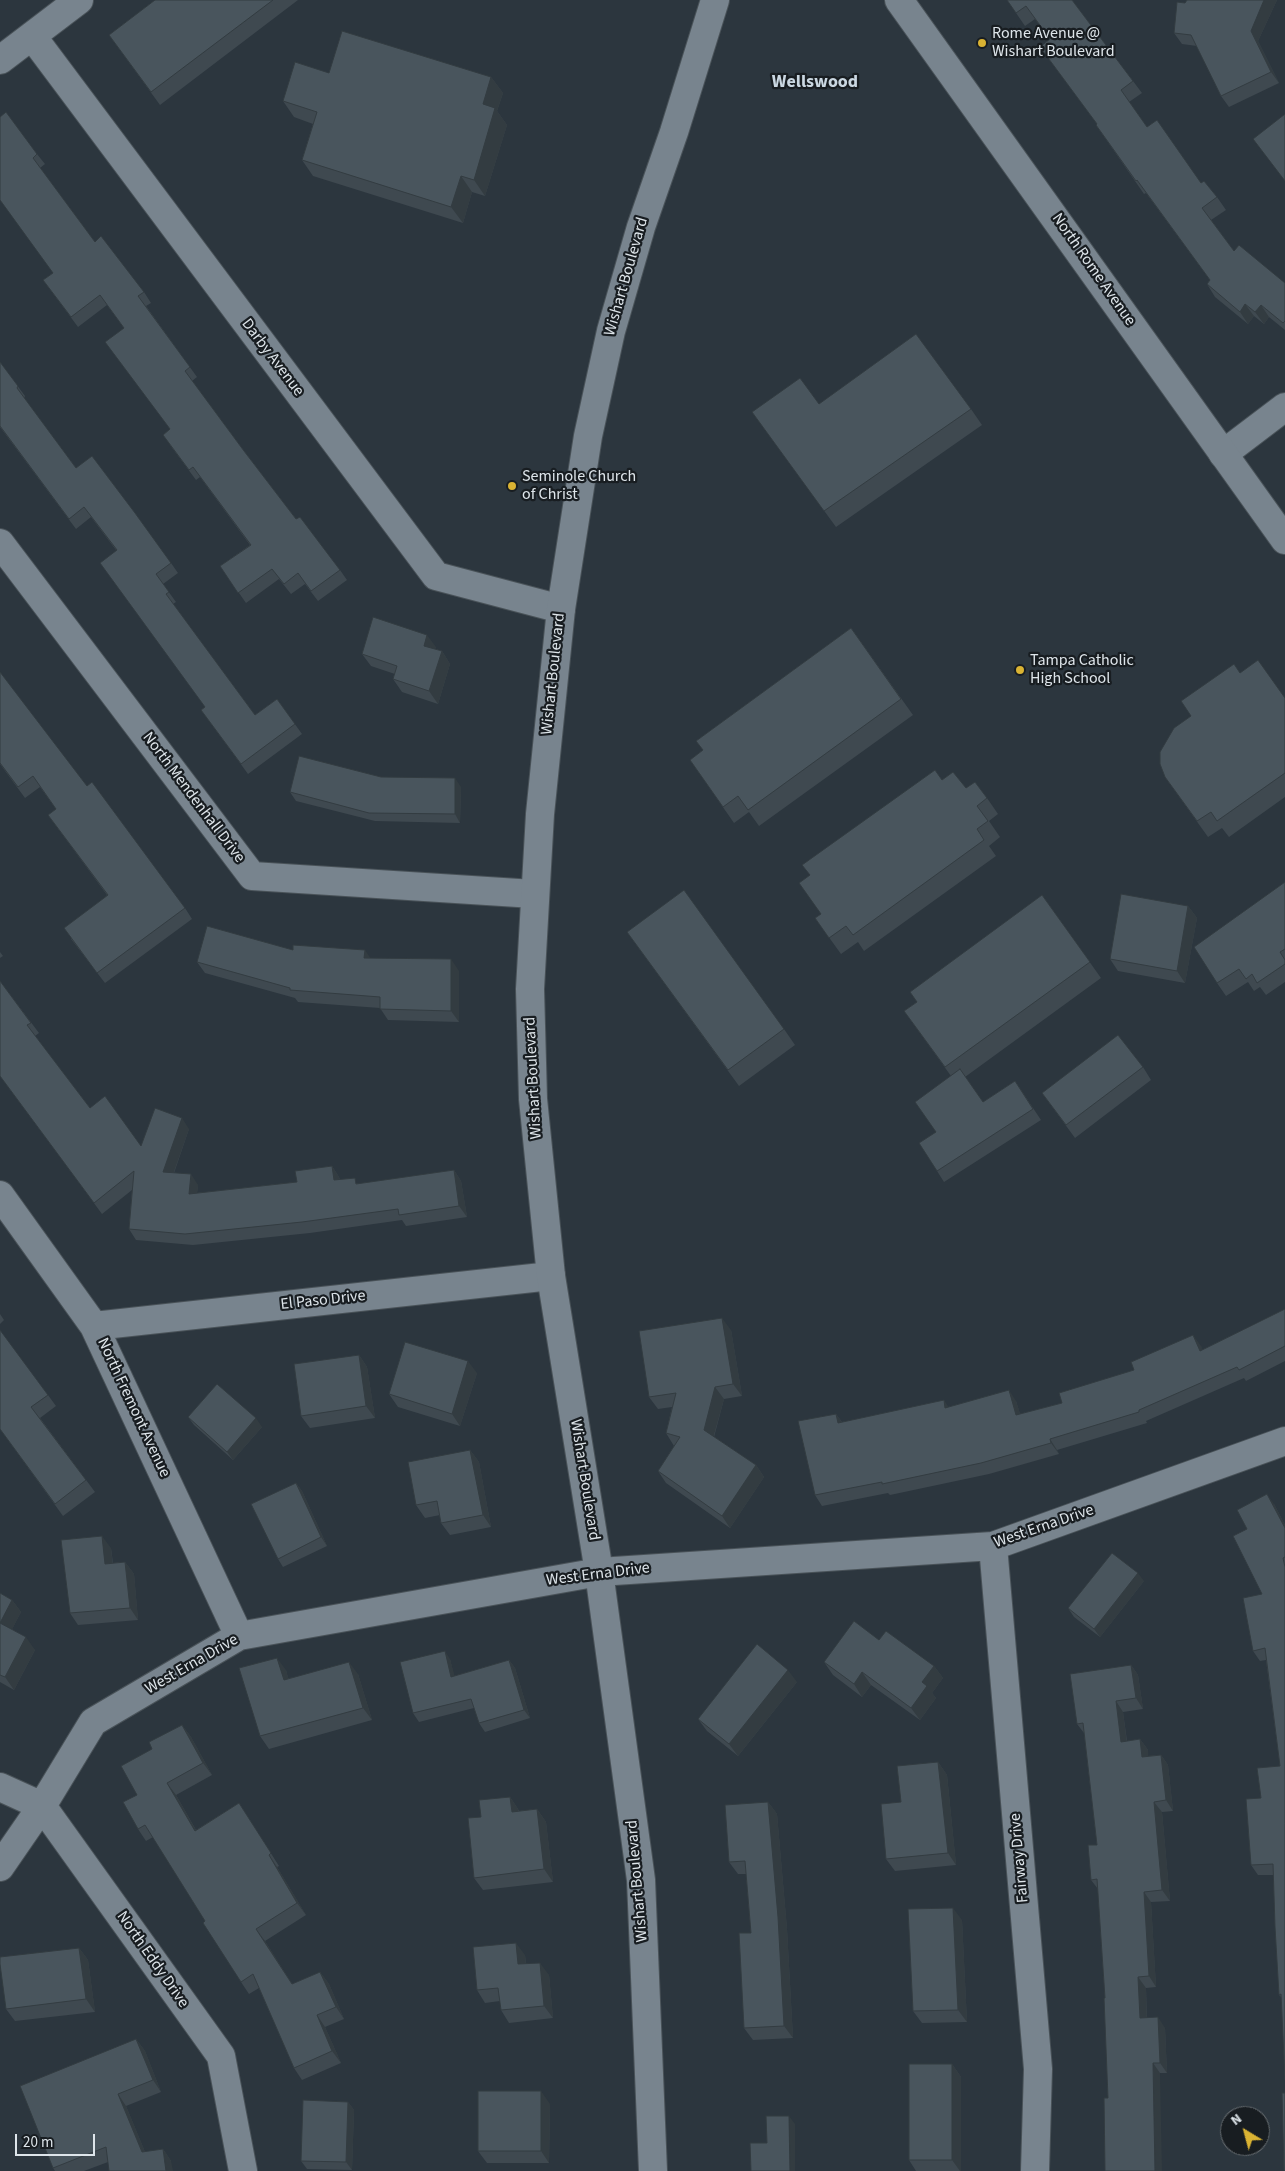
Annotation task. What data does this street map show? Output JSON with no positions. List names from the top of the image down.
{
  "streets": {
    "street": [
      "North Rome Avenue",
      "Wishart Boulevard",
      "Darby Avenue",
      "North Mendenhall Drive",
      "El Paso Drive",
      "North Fremont Avenue",
      "West Erna Drive",
      "Fairway Drive",
      "North Eddy Drive"
    ]
  },
  "crossings": [
    ["Wishart Boulevard", "Darby Avenue"],
    ["Wishart Boulevard", "North Mendenhall Drive"],
    ["Wishart Boulevard", "El Paso Drive"],
    ["Wishart Boulevard", "West Erna Drive"],
    ["El Paso Drive", "North Fremont Avenue"],
    ["North Fremont Avenue", "West Erna Drive"],
    ["West Erna Drive", "Fairway Drive"],
    ["West Erna Drive", "North Eddy Drive"]
  ],
  "districts": ["Wellswood"],
  "places": ["Rome Avenue @ Wishart Boulevard", "Seminole Church of Christ", "Tampa Catholic High School"],
  "scale_bar": "20 m",
  "north": "top left"
}
